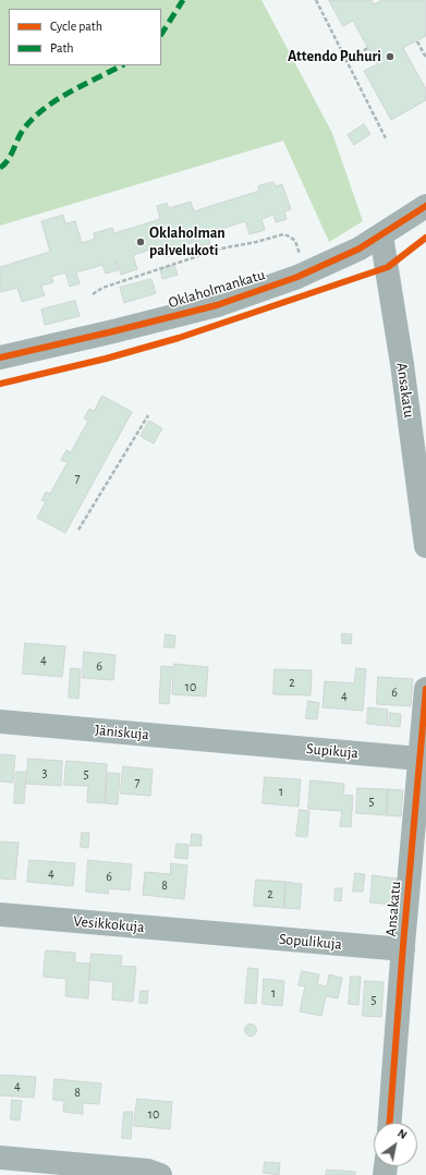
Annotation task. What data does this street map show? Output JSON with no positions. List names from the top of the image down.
{
  "streets": {
    "street": [
      "Oklaholmankatu",
      "Ansakatu",
      "Jäniskuja",
      "Supikuja",
      "Vesikkokuja",
      "Sopulikuja"
    ]
  },
  "crossings": [
    ["Oklaholmankatu", "Ansakatu"],
    ["Ansakatu", "Supikuja"],
    ["Ansakatu", "Sopulikuja"],
    ["Jäniskuja", "Supikuja"],
    ["Vesikkokuja", "Sopulikuja"]
  ],
  "places": ["Attendo Puhuri", "Oklaholman palvelukoti"],
  "house_numbers": [
    "7",
    "4",
    "6",
    "2",
    "10",
    "6",
    "4",
    "3",
    "5",
    "7",
    "1",
    "5",
    "4",
    "6",
    "8",
    "2",
    "1",
    "5",
    "4",
    "8",
    "10"
  ],
  "legend": ["Cycle path", "Path"],
  "north": "top right"
}
